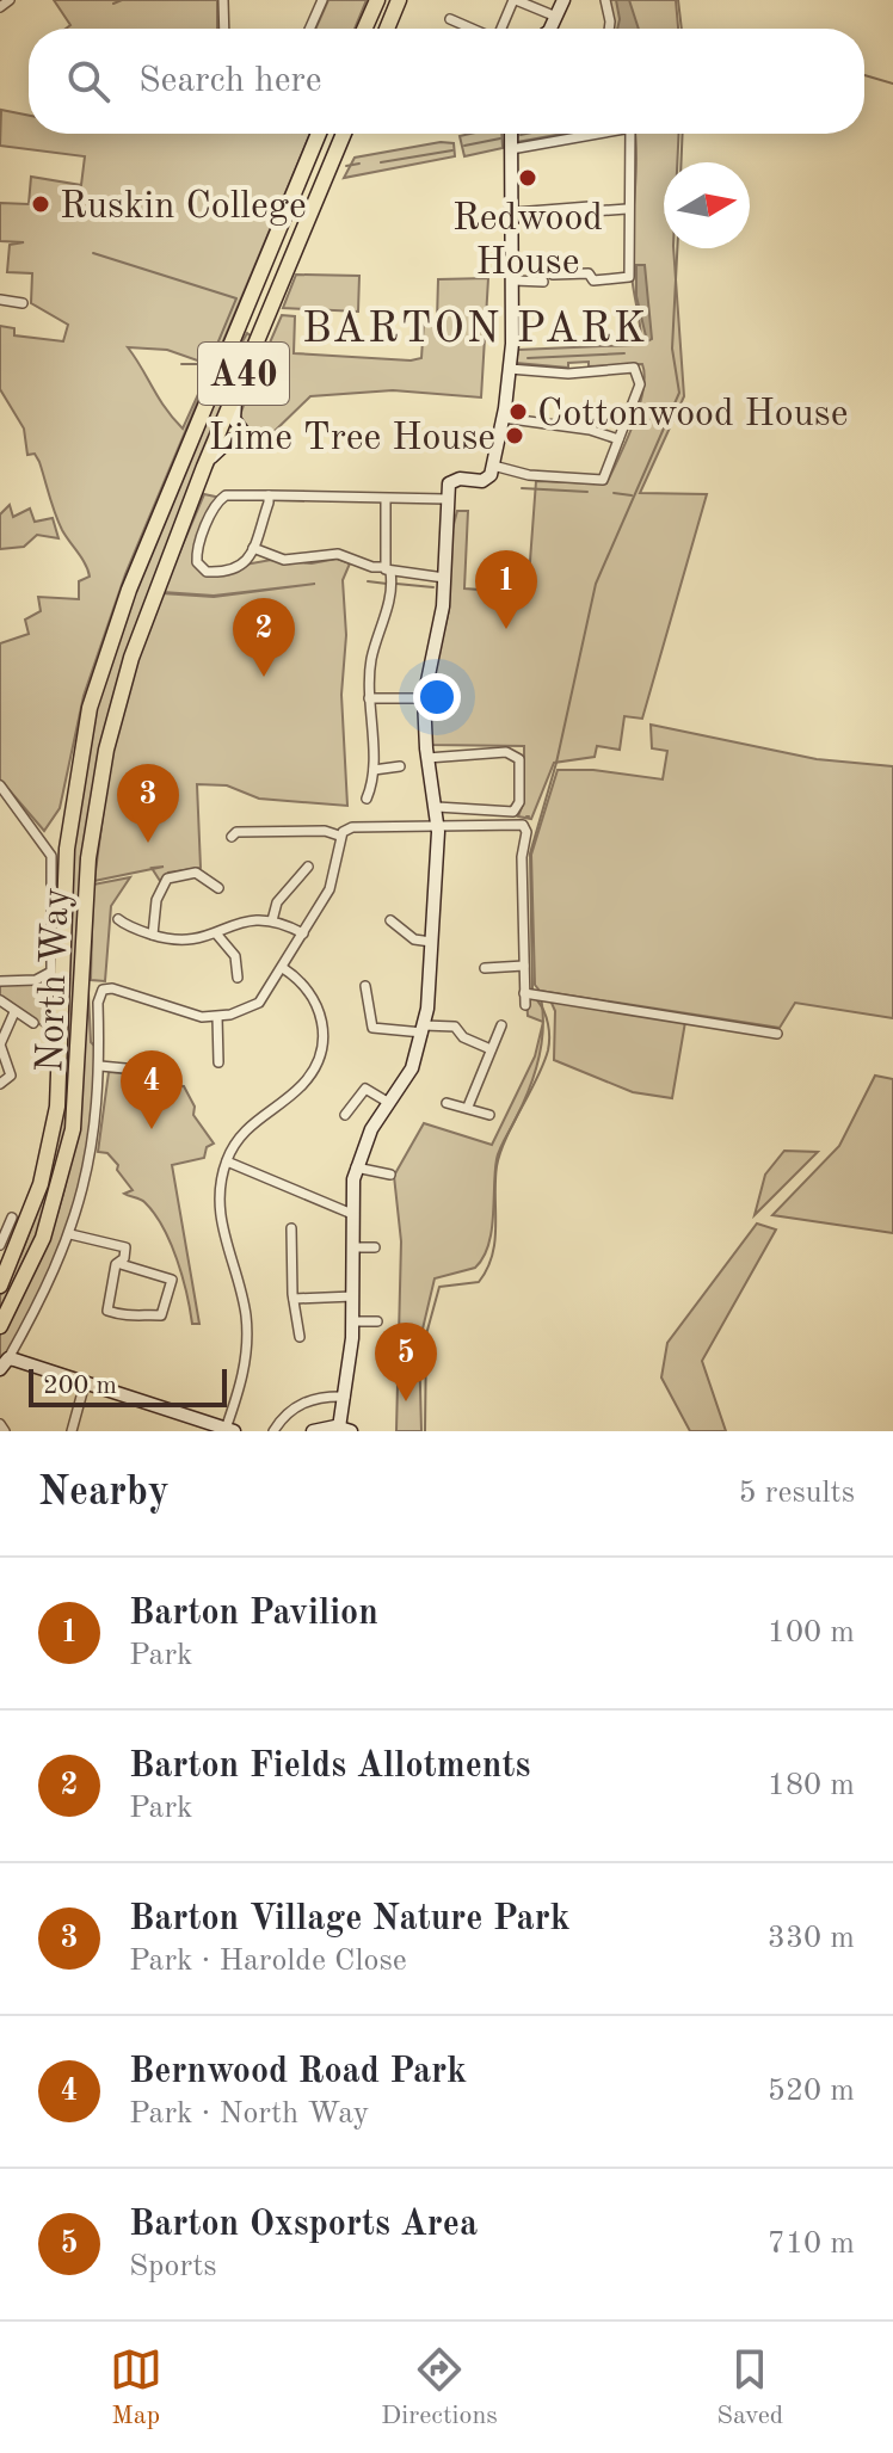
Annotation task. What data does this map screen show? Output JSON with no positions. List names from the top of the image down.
{
  "streets": {
    "highway": ["A40", "North Way"]
  },
  "crossings": [
    ["A40", "North Way"]
  ],
  "districts": ["BARTON PARK"],
  "places": [
    "Redwood House",
    "Ruskin College",
    "Cottonwood House",
    "Lime Tree House"
  ],
  "scale_bar": "200 m",
  "north": "right",
  "page": {
    "search": "Search here",
    "pins": [
      "1",
      "2",
      "3",
      "4",
      "5"
    ],
    "scale": "200 m",
    "heading": ["Nearby", "5 results"],
    "list": [
      {
        "mark": "1",
        "name": "Barton Pavilion",
        "note": "Park",
        "value": "100 m"
      },
      {
        "mark": "2",
        "name": "Barton Fields Allotments",
        "note": "Park",
        "value": "180 m"
      },
      {
        "mark": "3",
        "name": "Barton Village Nature Park",
        "note": "Park · Harolde Close",
        "value": "330 m"
      },
      {
        "mark": "4",
        "name": "Bernwood Road Park",
        "note": "Park · North Way",
        "value": "520 m"
      },
      {
        "mark": "5",
        "name": "Barton Oxsports Area",
        "note": "Sports",
        "value": "710 m"
      }
    ],
    "nav": ["Map", "Directions", "Saved"]
  }
}
